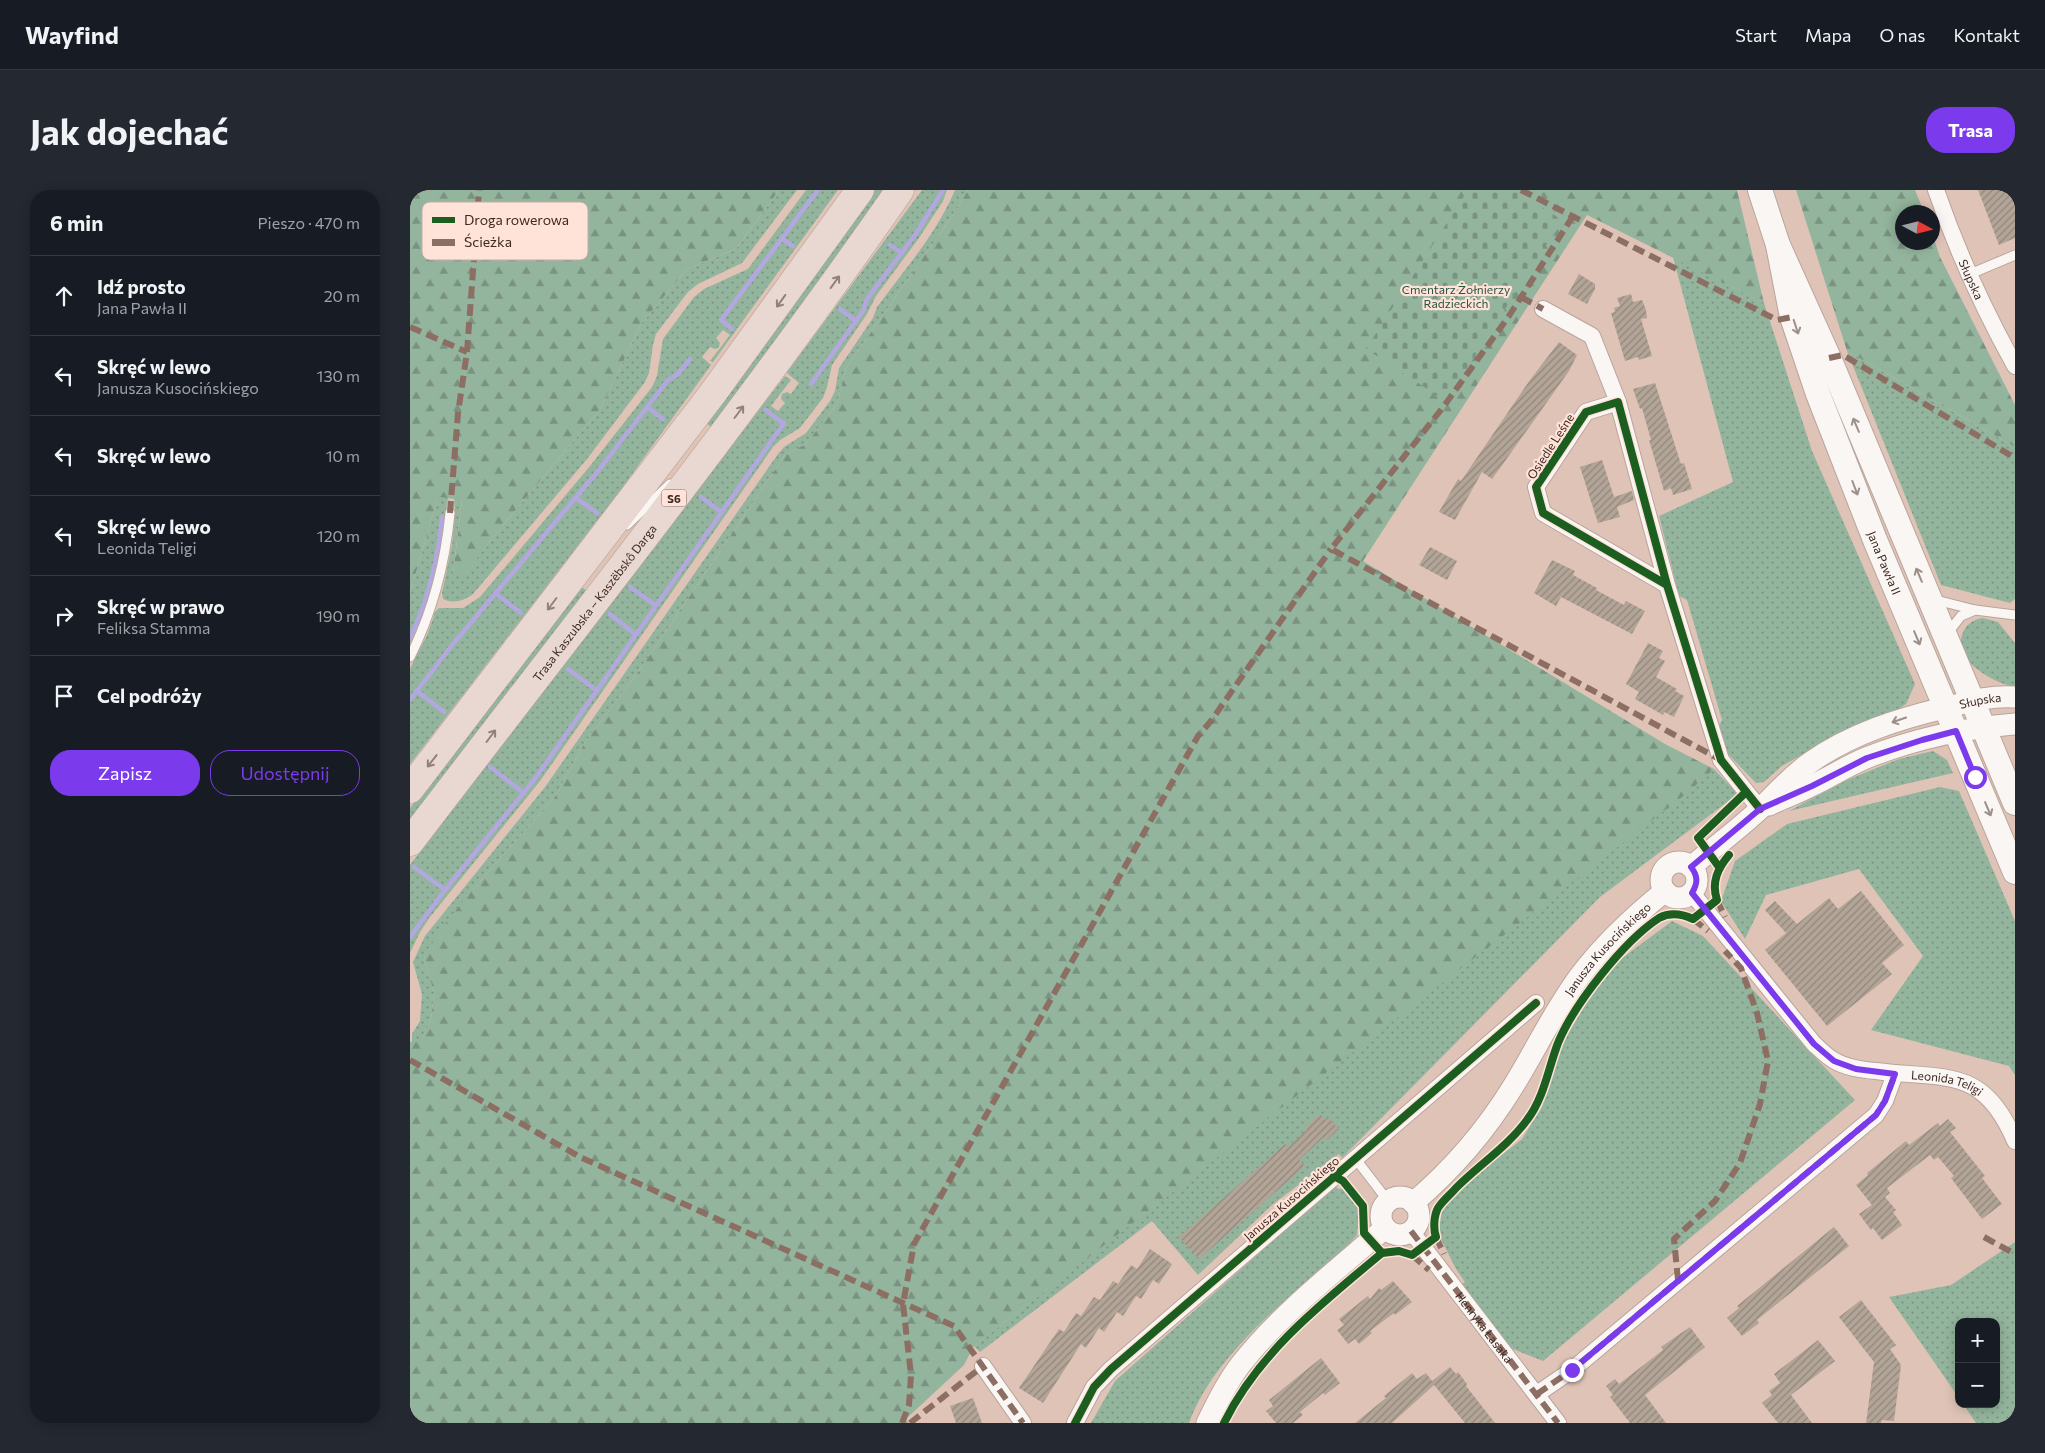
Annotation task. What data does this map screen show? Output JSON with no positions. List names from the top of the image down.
{
  "streets": {
    "highway": ["S6", "Trasa Kaszubska – Kaszëbskô Darga"],
    "main road": ["Jana Pawła II"],
    "street": [
      "Słupska",
      "Osiedle Leśne",
      "Janusza Kusocińskiego",
      "Leonida Teligi",
      "Henryka Łasaka"
    ]
  },
  "crossings": [
    ["Słupska", "Jana Pawła II"],
    ["Janusza Kusocińskiego", "Leonida Teligi"],
    ["Janusza Kusocińskiego", "Henryka Łasaka"]
  ],
  "parks": ["Cmentarz Żołnierzy Radzieckich"],
  "legend": ["Droga rowerowa", "Ścieżka"],
  "north": "right",
  "page": {
    "header": "Wayfind",
    "nav": [
      "Start",
      "Mapa",
      "O nas",
      "Kontakt"
    ],
    "buttons": [
      "Trasa",
      ["Zapisz", "Udostępnij"]
    ],
    "title": "Jak dojechać",
    "heading": ["6 min", "Pieszo · 470 m"],
    "list": [
      ["Idź prosto", "Jana Pawła II", "20 m"],
      ["Skręć w lewo", "Janusza Kusocińskiego", "130 m"],
      ["Skręć w lewo", "10 m"],
      ["Skręć w lewo", "Leonida Teligi", "120 m"],
      ["Skręć w prawo", "Feliksa Stamma", "190 m"],
      "Cel podróży"
    ],
    "map_buttons": ["+", "−"]
  }
}
